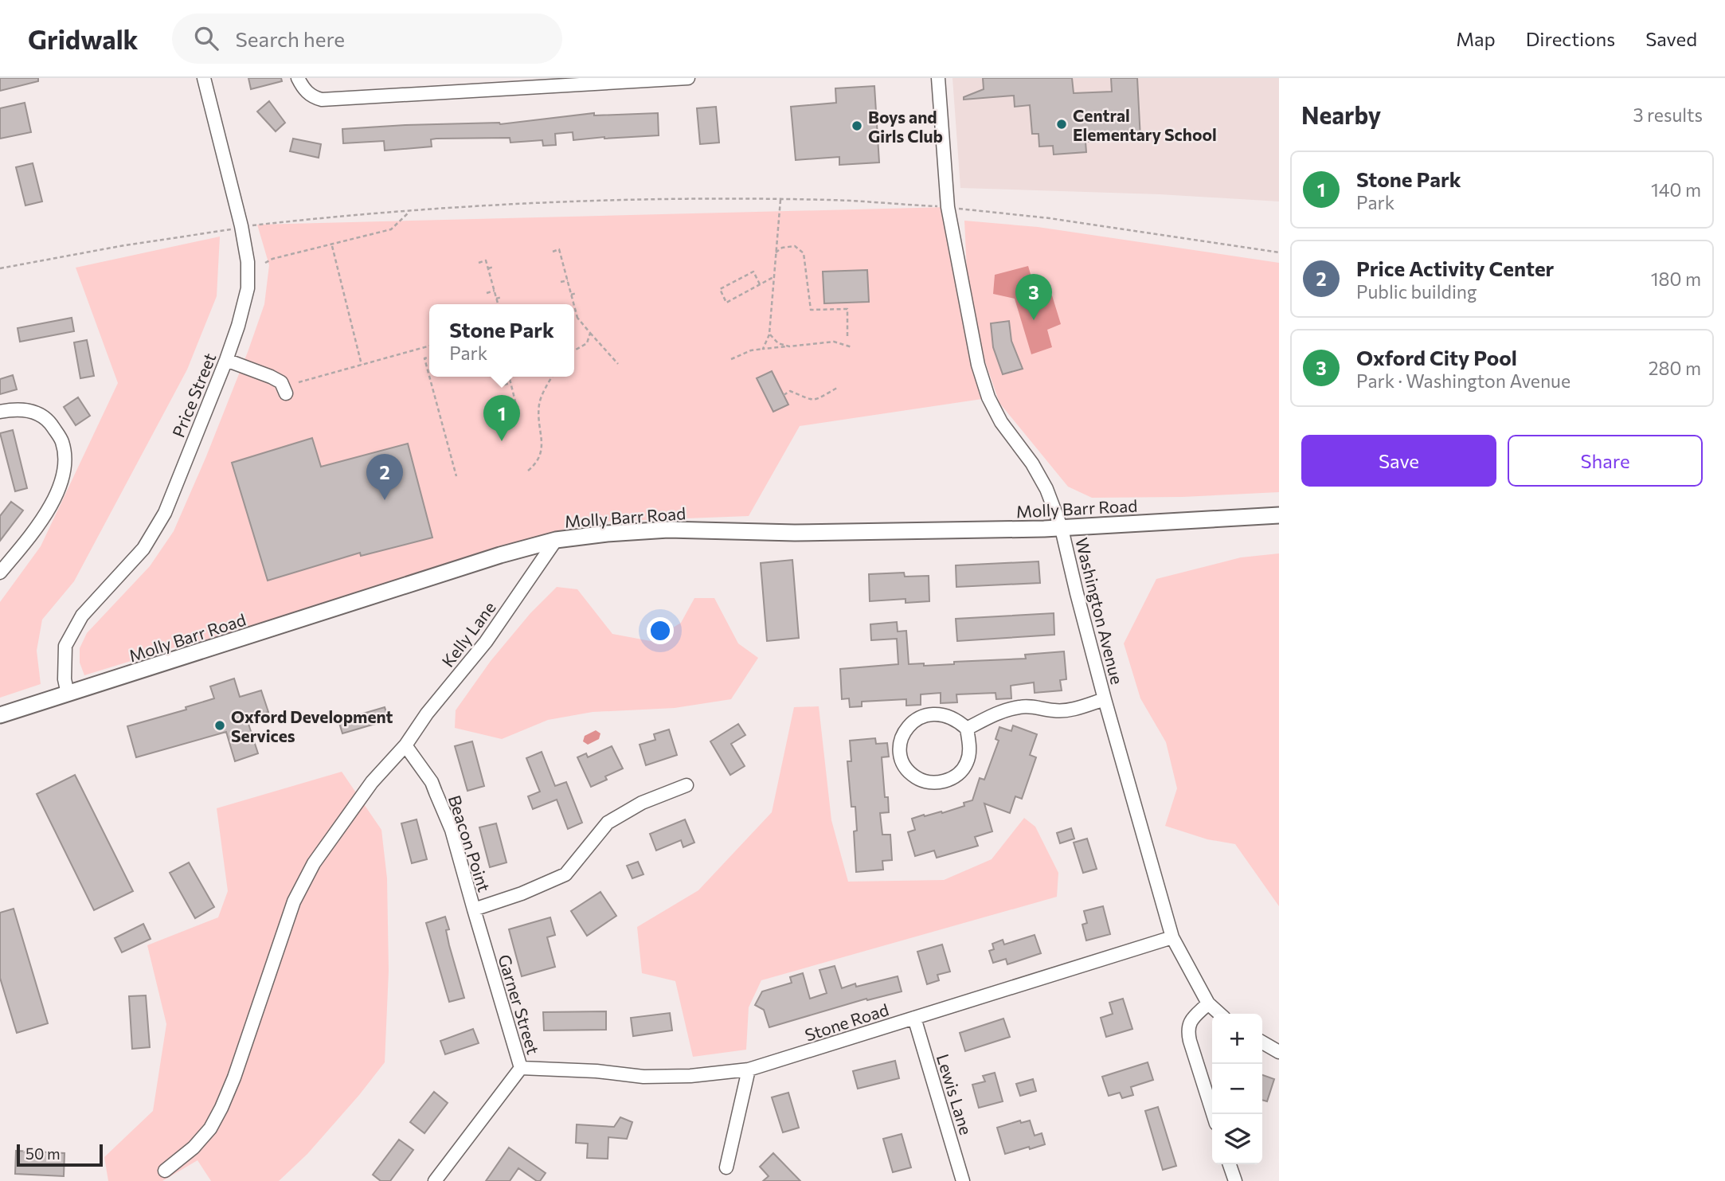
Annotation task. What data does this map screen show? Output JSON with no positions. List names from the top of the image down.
{
  "streets": {
    "main road": ["Molly Barr Road"],
    "street": [
      "Price Street",
      "Washington Avenue",
      "Kelly Lane",
      "Beacon Point",
      "Garner Street",
      "Stone Road",
      "Lewis Lane"
    ]
  },
  "crossings": [
    ["Price Street", "Molly Barr Road"],
    ["Molly Barr Road", "Washington Avenue"],
    ["Molly Barr Road", "Kelly Lane"],
    ["Washington Avenue", "Stone Road"],
    ["Kelly Lane", "Beacon Point"],
    ["Beacon Point", "Garner Street"],
    ["Garner Street", "Stone Road"],
    ["Stone Road", "Lewis Lane"]
  ],
  "places": ["Central Elementary School", "Boys and Girls Club", "Oxford Development Services"],
  "scale_bar": "50 m",
  "page": {
    "header": "Gridwalk",
    "search": "Search here",
    "nav": ["Map", "Directions", "Saved"],
    "heading": ["Nearby", "3 results"],
    "list": [
      {
        "mark": "1",
        "name": "Stone Park",
        "note": "Park",
        "value": "140 m"
      },
      {
        "mark": "2",
        "name": "Price Activity Center",
        "note": "Public building",
        "value": "180 m"
      },
      {
        "mark": "3",
        "name": "Oxford City Pool",
        "note": "Park · Washington Avenue",
        "value": "280 m"
      }
    ],
    "pins": ["3", "1", "2"],
    "popup": ["Stone Park", "Park"],
    "buttons": ["Save", "Share"],
    "map_buttons": ["+", "−"],
    "scale": "50 m"
  }
}
